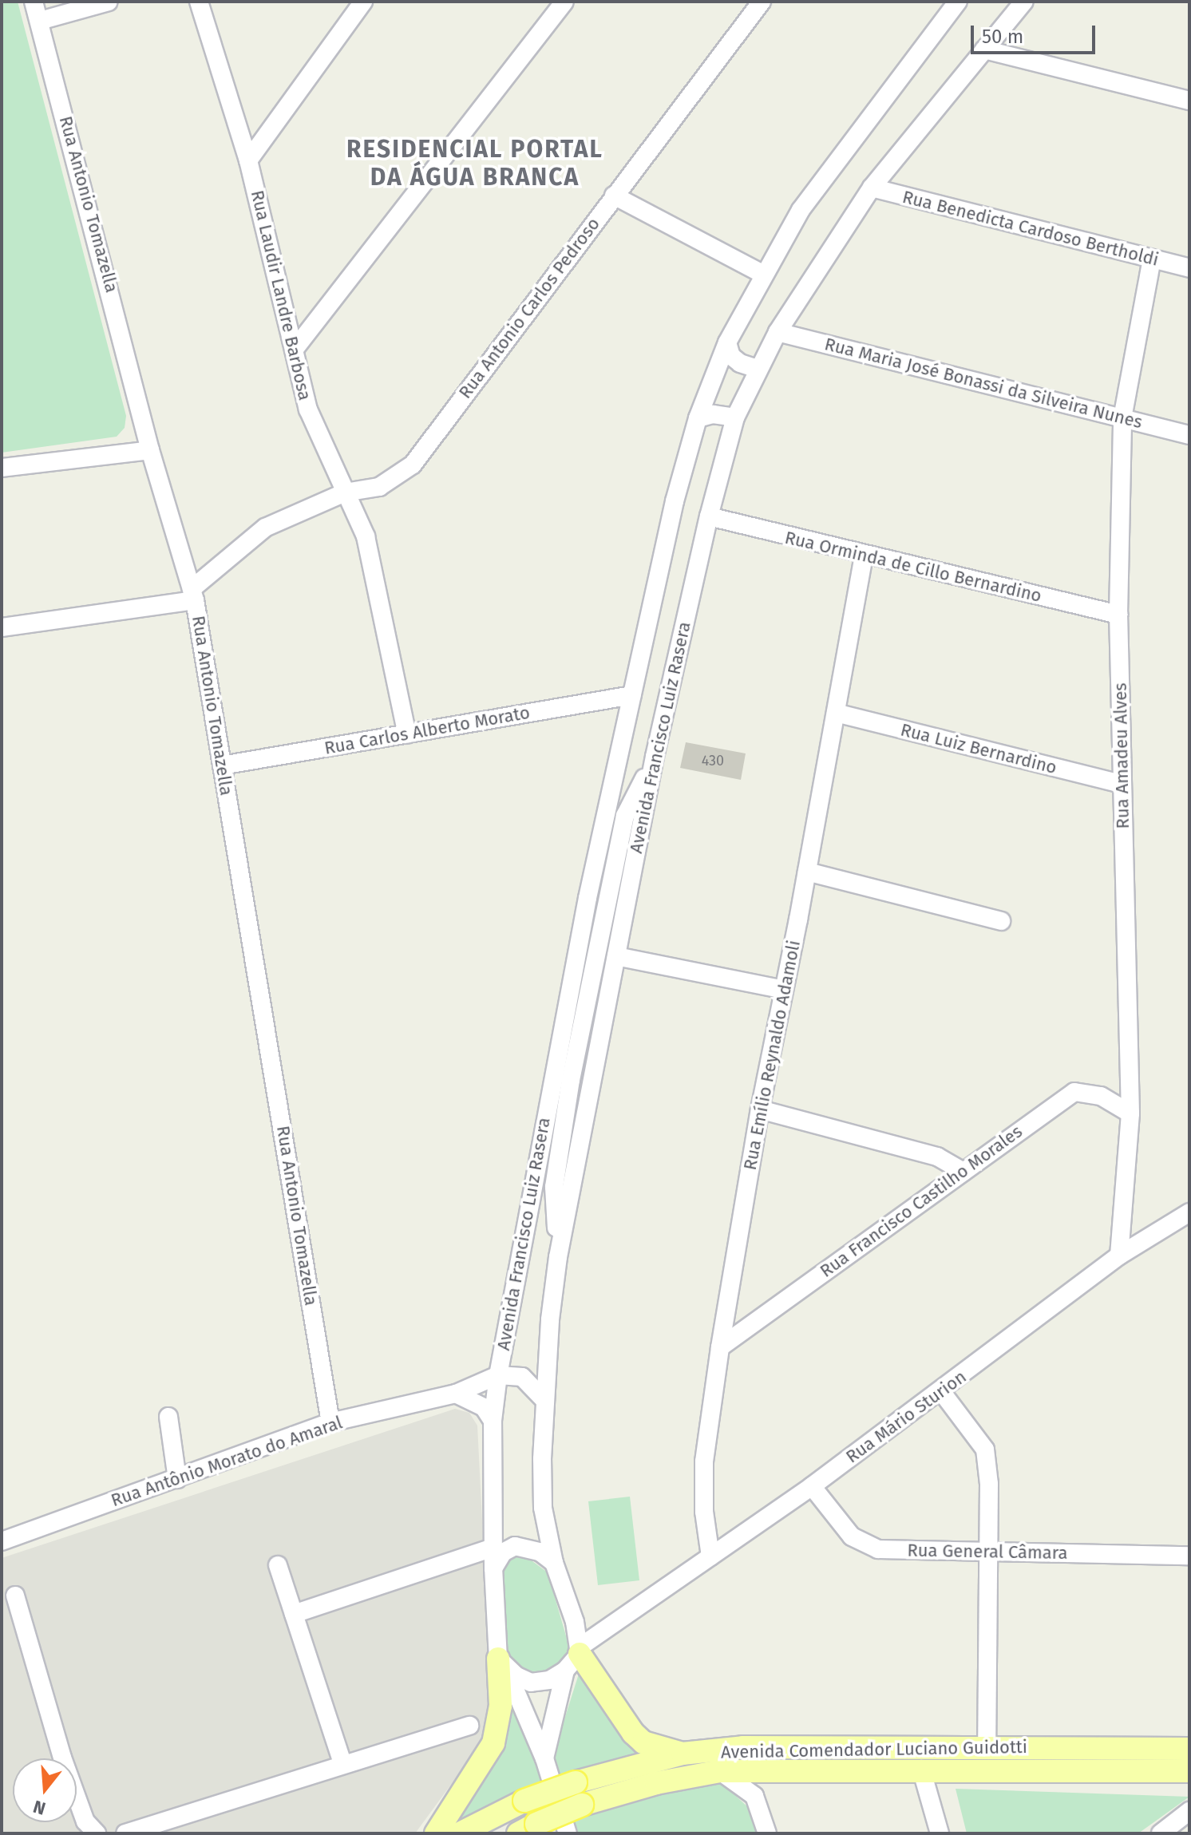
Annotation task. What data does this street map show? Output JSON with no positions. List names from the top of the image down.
{
  "streets": {
    "main road": ["Avenida Comendador Luciano Guidotti"],
    "street": [
      "Rua Antonio Tomazella",
      "Rua Benedicta Cardoso Bertholdi",
      "Rua Laudir Landre Barbosa",
      "Rua Antonio Carlos Pedroso",
      "Rua Maria José Bonassi da Silveira Nunes",
      "Rua Orminda de Cillo Bernardino",
      "Rua Carlos Alberto Morato",
      "Avenida Francisco Luiz Rasera",
      "Rua Luiz Bernardino",
      "Rua Amadeu Alves",
      "Rua Emílio Reynaldo Adamoli",
      "Rua Francisco Castilho Morales",
      "Rua Mário Sturion",
      "Rua Antônio Morato do Amaral",
      "Rua General Câmara"
    ]
  },
  "crossings": [
    ["Rua Antonio Tomazella", "Rua Antonio Carlos Pedroso"],
    ["Rua Antonio Tomazella", "Rua Carlos Alberto Morato"],
    ["Rua Antonio Tomazella", "Rua Antônio Morato do Amaral"],
    ["Rua Benedicta Cardoso Bertholdi", "Avenida Francisco Luiz Rasera"],
    ["Rua Benedicta Cardoso Bertholdi", "Rua Amadeu Alves"],
    ["Rua Laudir Landre Barbosa", "Rua Antonio Carlos Pedroso"],
    ["Rua Laudir Landre Barbosa", "Rua Carlos Alberto Morato"],
    ["Rua Maria José Bonassi da Silveira Nunes", "Avenida Francisco Luiz Rasera"],
    ["Rua Maria José Bonassi da Silveira Nunes", "Rua Amadeu Alves"],
    ["Rua Orminda de Cillo Bernardino", "Avenida Francisco Luiz Rasera"],
    ["Rua Orminda de Cillo Bernardino", "Rua Amadeu Alves"],
    ["Rua Orminda de Cillo Bernardino", "Rua Emílio Reynaldo Adamoli"],
    ["Rua Carlos Alberto Morato", "Avenida Francisco Luiz Rasera"],
    ["Avenida Francisco Luiz Rasera", "Rua Mário Sturion"],
    ["Avenida Francisco Luiz Rasera", "Rua Antônio Morato do Amaral"],
    ["Rua Luiz Bernardino", "Rua Amadeu Alves"],
    ["Rua Luiz Bernardino", "Rua Emílio Reynaldo Adamoli"],
    ["Rua Amadeu Alves", "Rua Francisco Castilho Morales"],
    ["Rua Amadeu Alves", "Rua Mário Sturion"],
    ["Rua Emílio Reynaldo Adamoli", "Rua Francisco Castilho Morales"],
    ["Rua Emílio Reynaldo Adamoli", "Rua Mário Sturion"],
    ["Rua Mário Sturion", "Rua General Câmara"]
  ],
  "districts": ["RESIDENCIAL PORTAL DA ÁGUA BRANCA"],
  "house_numbers": ["430"],
  "scale_bar": "50 m",
  "north": "bottom"
}
